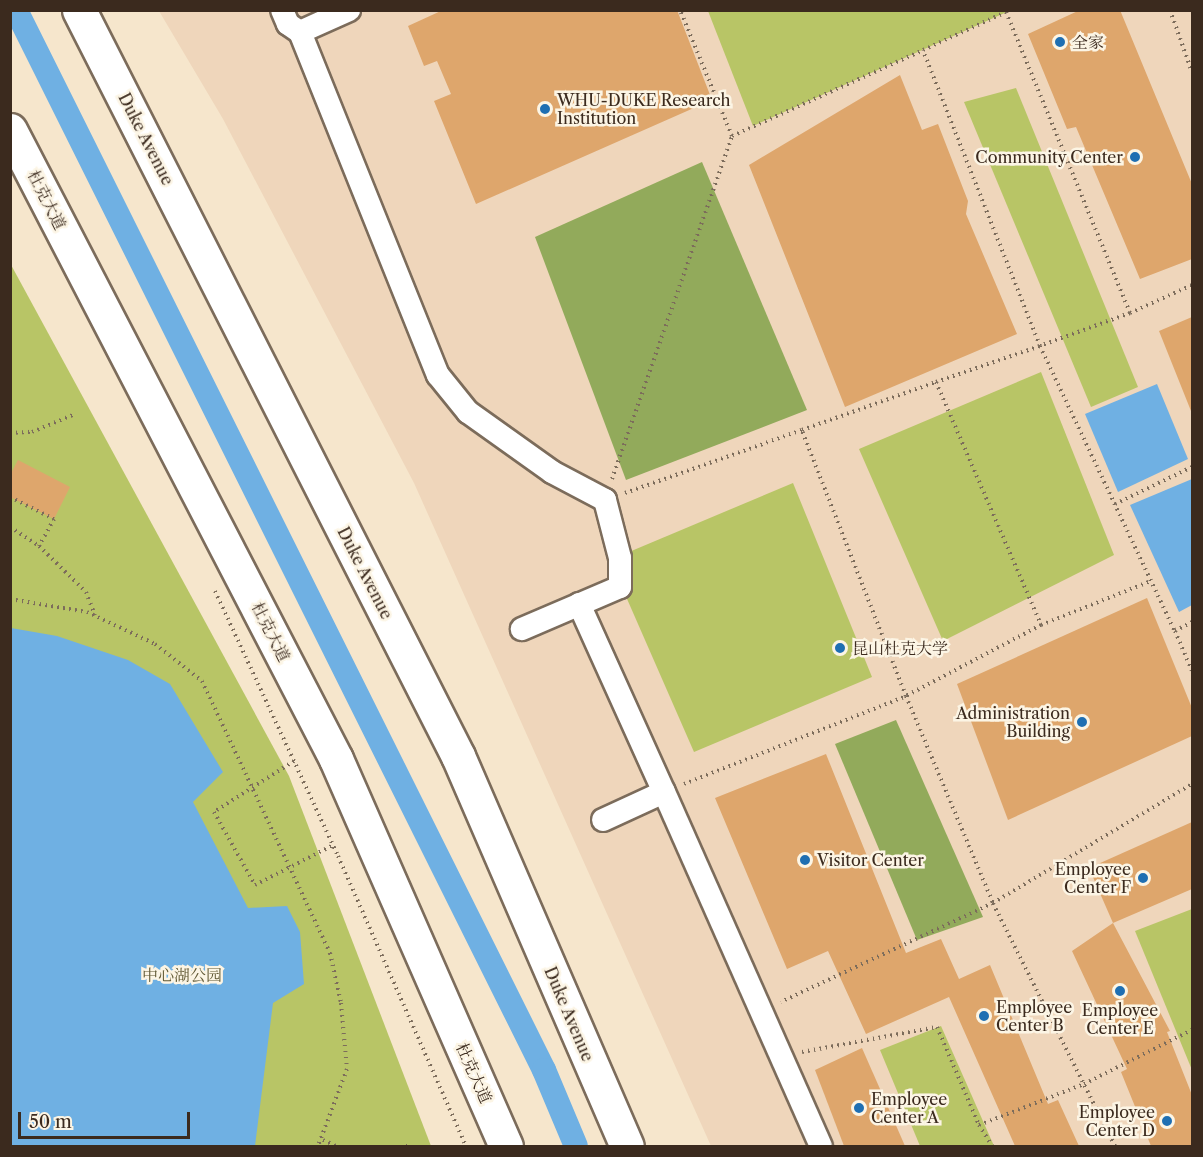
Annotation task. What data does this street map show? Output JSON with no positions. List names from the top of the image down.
{
  "streets": {
    "main road": ["Duke Avenue", "杜克大道"]
  },
  "parks": ["中心湖公园"],
  "places": [
    "全家",
    "WHU-DUKE Research Institution",
    "Community Center",
    "昆山杜克大学",
    "Administration Building",
    "Visitor Center",
    "Employee Center F",
    "Employee Center E",
    "Employee Center B",
    "Employee Center A",
    "Employee Center D"
  ],
  "scale_bar": "50 m"
}
